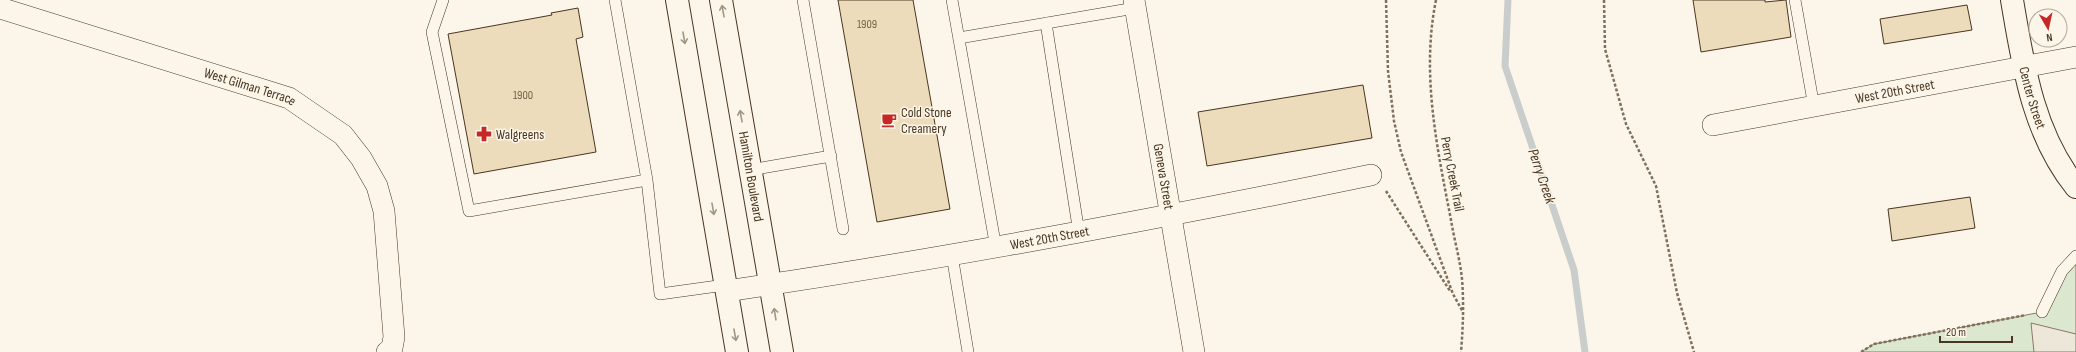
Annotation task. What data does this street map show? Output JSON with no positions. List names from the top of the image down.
{
  "streets": {
    "main road": ["Center Street", "Hamilton Boulevard"],
    "street": ["West Gilman Terrace", "West 20th Street", "Geneva Street"],
    "path": ["Perry Creek Trail"]
  },
  "crossings": [
    ["West 20th Street", "Center Street"],
    ["West 20th Street", "Hamilton Boulevard"],
    ["West 20th Street", "Geneva Street"]
  ],
  "water": ["Perry Creek"],
  "places": {
    "cafe": ["Cold Stone Creamery"],
    "pharmacy": ["Walgreens"]
  },
  "house_numbers": ["1909", "1900"],
  "scale_bar": "20 m",
  "north": "bottom"
}
